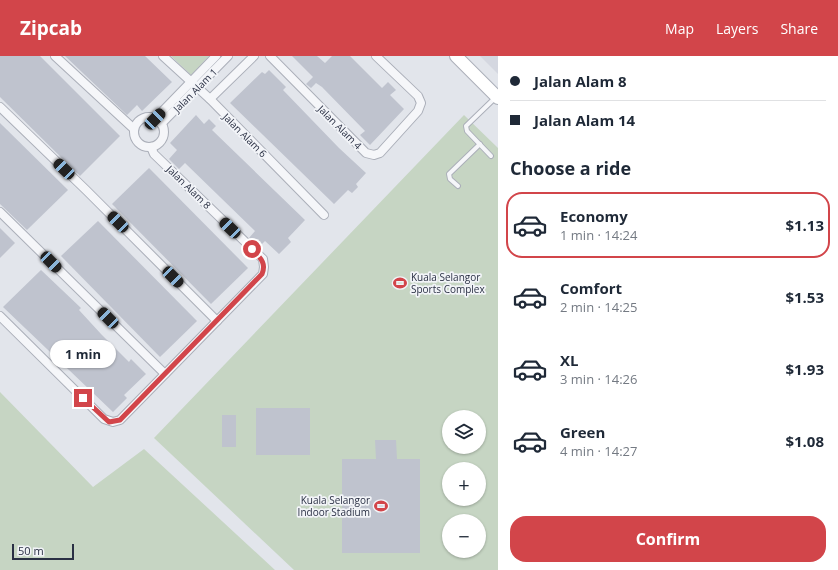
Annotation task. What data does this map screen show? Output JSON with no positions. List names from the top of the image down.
{
  "streets": {
    "street": [
      "Jalan Alam 1",
      "Jalan Alam 4",
      "Jalan Alam 6",
      "Jalan Alam 8"
    ]
  },
  "crossings": [
    ["Jalan Alam 1", "Jalan Alam 6"],
    ["Jalan Alam 1", "Jalan Alam 8"]
  ],
  "places": {
    "sports": ["Kuala Selangor Sports Complex", "Kuala Selangor Indoor Stadium"]
  },
  "scale_bar": "50 m",
  "page": {
    "header": "Zipcab",
    "nav": ["Map", "Layers", "Share"],
    "banner": ["Jalan Alam 8", "Jalan Alam 14"],
    "heading": "Choose a ride",
    "list": [
      {
        "name": "Economy",
        "note": "1 min · 14:24",
        "value": "$1.13"
      },
      {
        "name": "Comfort",
        "note": "2 min · 14:25",
        "value": "$1.53"
      },
      {
        "name": "XL",
        "note": "3 min · 14:26",
        "value": "$1.93"
      },
      {
        "name": "Green",
        "note": "4 min · 14:27",
        "value": "$1.08"
      }
    ],
    "bubble": "1 min",
    "map_buttons": ["+", "−"],
    "buttons": "Confirm",
    "scale": "50 m"
  }
}
